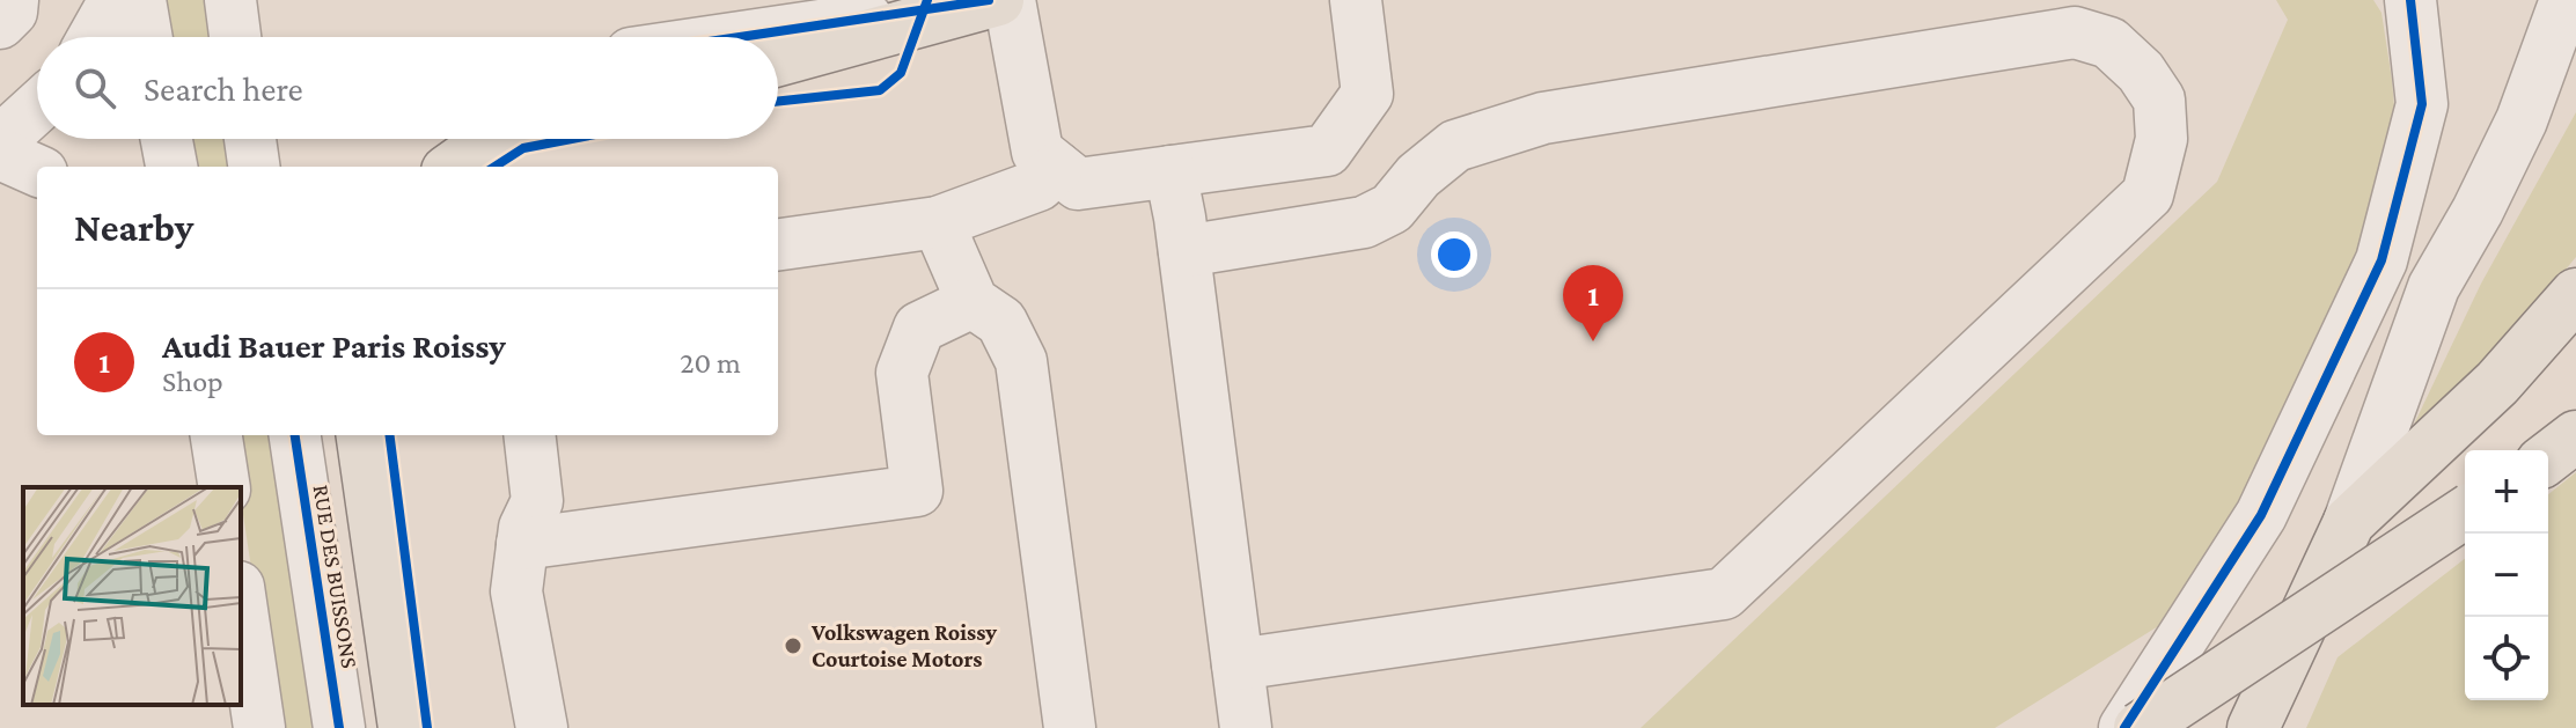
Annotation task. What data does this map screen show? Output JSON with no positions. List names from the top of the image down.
{
  "streets": {
    "street": ["RUE DES BUISSONS"]
  },
  "places": ["Volkswagen Roissy Courtoise Motors"],
  "page": {
    "search": "Search here",
    "heading": "Nearby",
    "pins": "1",
    "list": [
      {
        "mark": "1",
        "name": "Audi Bauer Paris Roissy",
        "note": "Shop",
        "value": "20 m"
      }
    ],
    "map_buttons": ["+", "−"]
  }
}
